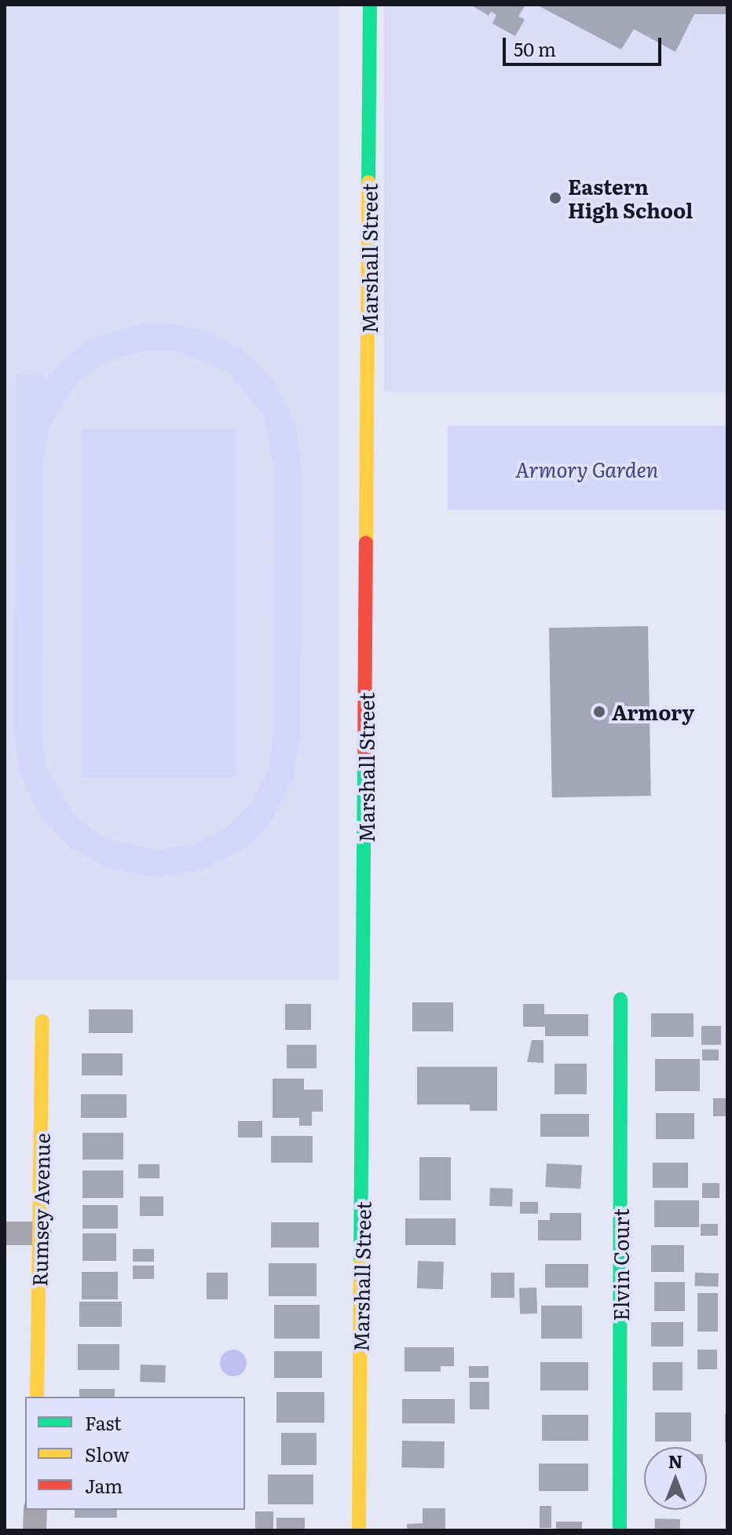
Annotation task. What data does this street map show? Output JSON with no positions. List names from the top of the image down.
{
  "streets": {
    "street": ["Marshall Street", "Rumsey Avenue", "Elvin Court"]
  },
  "parks": ["Armory Garden"],
  "places": ["Eastern High School", "Armory"],
  "legend": ["Fast", "Slow", "Jam"],
  "scale_bar": "50 m",
  "north": "top"
}
